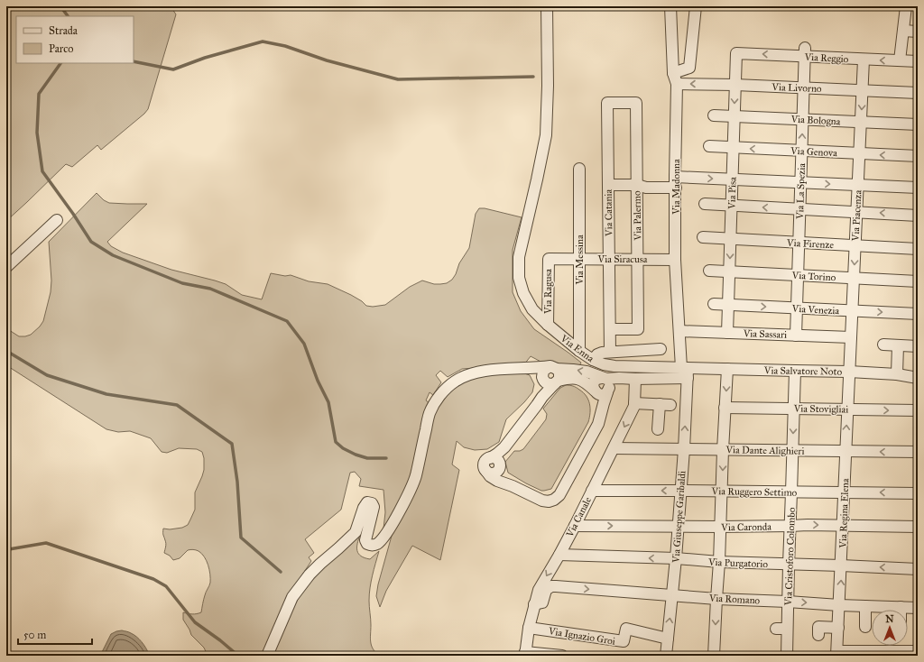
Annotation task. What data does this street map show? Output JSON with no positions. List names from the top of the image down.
{
  "streets": {
    "street": [
      "Via Reggio",
      "Via Livorno",
      "Via Bologna",
      "Via Genova",
      "Via Madonna",
      "Via La Spezia",
      "Via Pisa",
      "Via Catania",
      "Via Palermo",
      "Via Piacenza",
      "Via Firenze",
      "Via Siracusa",
      "Via Messina",
      "Via Torino",
      "Via Ragusa",
      "Via Venezia",
      "Via Sassari",
      "Via Enna",
      "Via Salvatore Noto",
      "Via Stovigliai",
      "Via Dante Alighieri",
      "Via Ruggero Settimo",
      "Via Regina Elena",
      "Via Canale",
      "Via Giuseppe Garibaldi",
      "Via Caronda",
      "Via Cristoforo Colombo",
      "Via Purgatorio",
      "Via Romano",
      "Via Ignazio Groi"
    ]
  },
  "crossings": [
    ["Via Reggio", "Via La Spezia"],
    ["Via Reggio", "Via Pisa"],
    ["Via Reggio", "Via Piacenza"],
    ["Via Livorno", "Via Madonna"],
    ["Via Livorno", "Via La Spezia"],
    ["Via Livorno", "Via Pisa"],
    ["Via Livorno", "Via Piacenza"],
    ["Via Bologna", "Via La Spezia"],
    ["Via Bologna", "Via Pisa"],
    ["Via Bologna", "Via Piacenza"],
    ["Via Genova", "Via La Spezia"],
    ["Via Genova", "Via Pisa"],
    ["Via Genova", "Via Piacenza"],
    ["Via Madonna", "Via Siracusa"],
    ["Via Madonna", "Via Sassari"],
    ["Via Madonna", "Via Enna"],
    ["Via Madonna", "Via Salvatore Noto"],
    ["Via Madonna", "Via Giuseppe Garibaldi"],
    ["Via La Spezia", "Via Firenze"],
    ["Via La Spezia", "Via Torino"],
    ["Via La Spezia", "Via Venezia"],
    ["Via La Spezia", "Via Sassari"],
    ["Via Pisa", "Via Firenze"],
    ["Via Pisa", "Via Torino"],
    ["Via Pisa", "Via Venezia"],
    ["Via Pisa", "Via Sassari"],
    ["Via Catania", "Via Palermo"],
    ["Via Catania", "Via Siracusa"],
    ["Via Palermo", "Via Siracusa"],
    ["Via Piacenza", "Via Firenze"],
    ["Via Piacenza", "Via Torino"],
    ["Via Piacenza", "Via Venezia"],
    ["Via Piacenza", "Via Sassari"],
    ["Via Piacenza", "Via Salvatore Noto"],
    ["Via Piacenza", "Via Regina Elena"],
    ["Via Siracusa", "Via Messina"],
    ["Via Siracusa", "Via Ragusa"],
    ["Via Messina", "Via Enna"],
    ["Via Ragusa", "Via Enna"],
    ["Via Enna", "Via Salvatore Noto"],
    ["Via Enna", "Via Giuseppe Garibaldi"],
    ["Via Salvatore Noto", "Via Regina Elena"],
    ["Via Salvatore Noto", "Via Giuseppe Garibaldi"],
    ["Via Salvatore Noto", "Via Cristoforo Colombo"],
    ["Via Stovigliai", "Via Regina Elena"],
    ["Via Stovigliai", "Via Cristoforo Colombo"],
    ["Via Dante Alighieri", "Via Regina Elena"],
    ["Via Dante Alighieri", "Via Canale"],
    ["Via Dante Alighieri", "Via Giuseppe Garibaldi"],
    ["Via Dante Alighieri", "Via Cristoforo Colombo"],
    ["Via Ruggero Settimo", "Via Regina Elena"],
    ["Via Ruggero Settimo", "Via Canale"],
    ["Via Ruggero Settimo", "Via Giuseppe Garibaldi"],
    ["Via Ruggero Settimo", "Via Cristoforo Colombo"],
    ["Via Regina Elena", "Via Caronda"],
    ["Via Regina Elena", "Via Purgatorio"],
    ["Via Regina Elena", "Via Romano"],
    ["Via Canale", "Via Caronda"],
    ["Via Canale", "Via Purgatorio"],
    ["Via Canale", "Via Romano"],
    ["Via Canale", "Via Ignazio Groi"],
    ["Via Giuseppe Garibaldi", "Via Caronda"],
    ["Via Giuseppe Garibaldi", "Via Purgatorio"],
    ["Via Giuseppe Garibaldi", "Via Romano"],
    ["Via Giuseppe Garibaldi", "Via Ignazio Groi"],
    ["Via Caronda", "Via Cristoforo Colombo"],
    ["Via Cristoforo Colombo", "Via Purgatorio"],
    ["Via Cristoforo Colombo", "Via Romano"]
  ],
  "one_way": [
    "Via Reggio",
    "Via Venezia",
    "Via Ruggero Settimo",
    "Via Caronda",
    "Via Romano"
  ],
  "legend": ["Strada", "Parco"],
  "scale_bar": "50 m",
  "north": "top"
}
